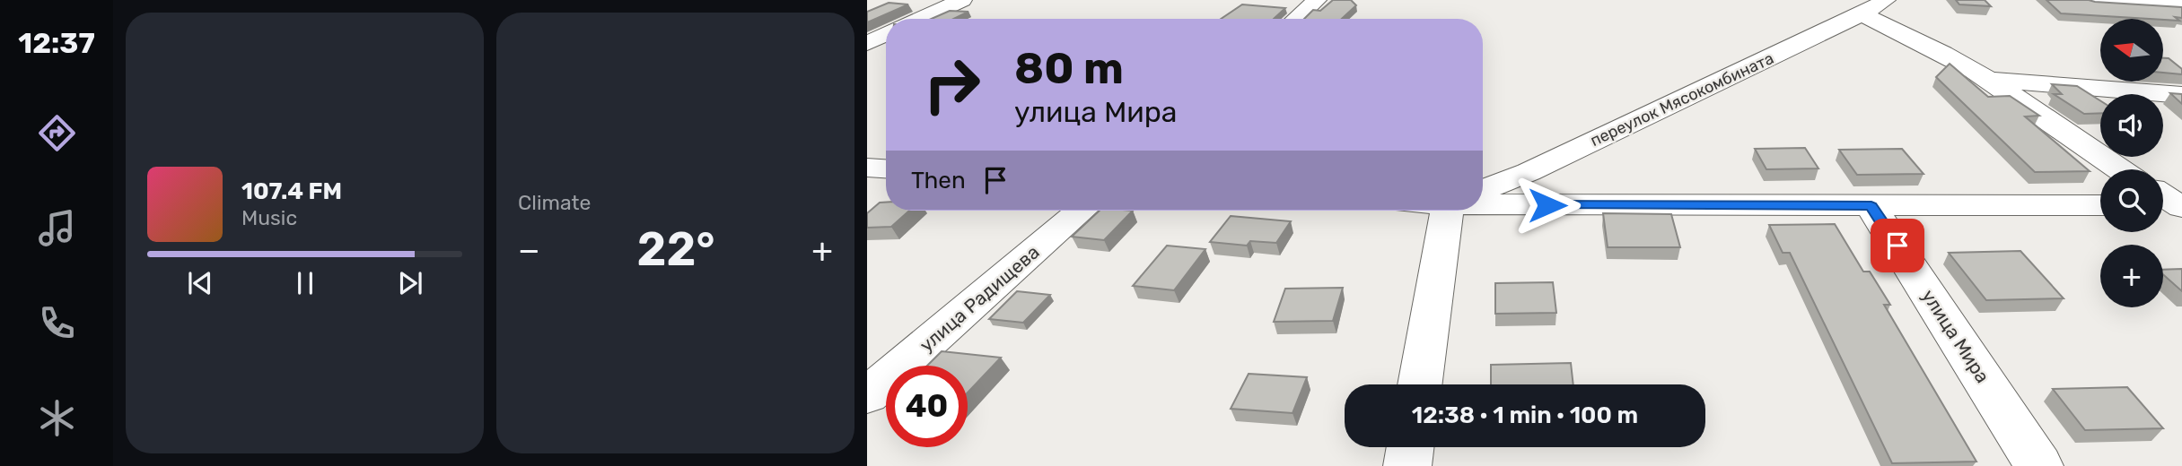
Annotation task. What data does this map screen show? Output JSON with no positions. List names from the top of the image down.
{
  "streets": {
    "street": ["переулок Мясокомбината", "улица Радищева", "улица Мира"]
  },
  "north": "left",
  "page": {
    "tabs": "12:37",
    "tile": "Climate",
    "map_buttons": "+",
    "turn": ["80 m", "улица Мира"],
    "then": "Then",
    "song": ["107.4 FM", "Music"],
    "heat": ["−", "22°", "+"],
    "limit": "40",
    "trip": "12:38 · 1 min · 100 m"
  }
}
